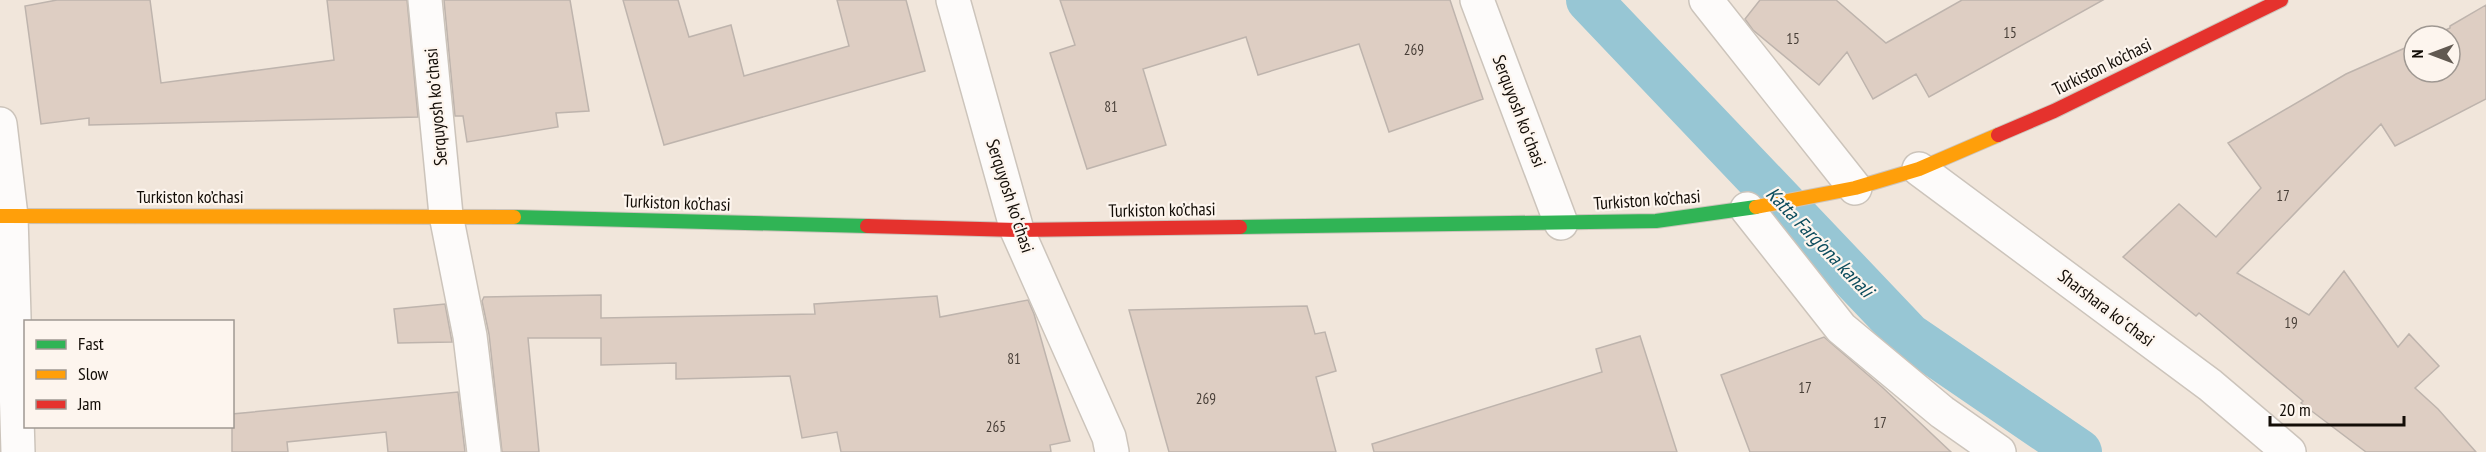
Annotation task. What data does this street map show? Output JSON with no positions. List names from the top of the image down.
{
  "streets": {
    "main road": ["Turkiston ko’chasi"],
    "street": ["Serquyosh koʻchasi", "Sharshara koʻchasi"]
  },
  "crossings": [
    ["Turkiston ko’chasi", "Serquyosh koʻchasi"],
    ["Turkiston ko’chasi", "Sharshara koʻchasi"]
  ],
  "water": ["Katta Farg'ona kanali"],
  "house_numbers": [
    "15",
    "15",
    "269",
    "81",
    "17",
    "19",
    "81",
    "17",
    "269",
    "17",
    "265"
  ],
  "legend": ["Fast", "Slow", "Jam"],
  "scale_bar": "20 m",
  "north": "left"
}
